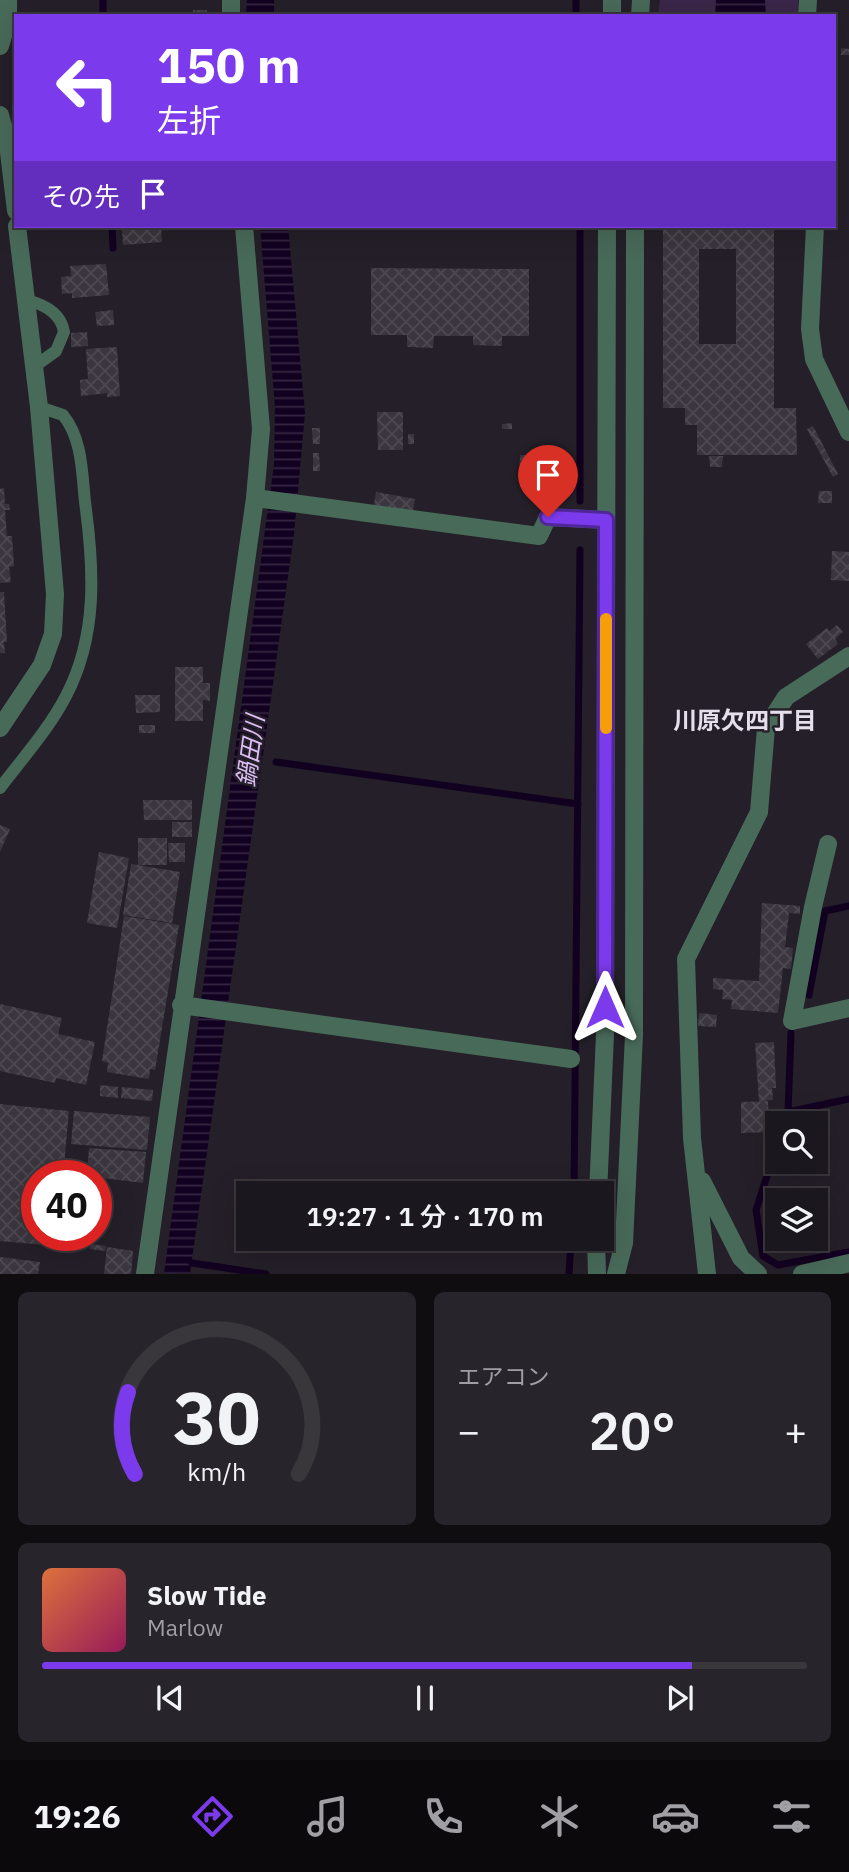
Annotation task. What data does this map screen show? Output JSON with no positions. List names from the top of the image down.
{
  "districts": ["川原欠四丁目"],
  "water": ["鍋田川"],
  "page": {
    "turn": ["150 m", "左折"],
    "then": "その先",
    "limit": "40",
    "trip": "19:27 · 1 分 · 170 m",
    "tile": "エアコン",
    "heat": ["−", "20°", "+"],
    "song": ["Slow Tide", "Marlow"],
    "tabs": "19:26",
    "gauge": ["30", "km/h"]
  }
}
